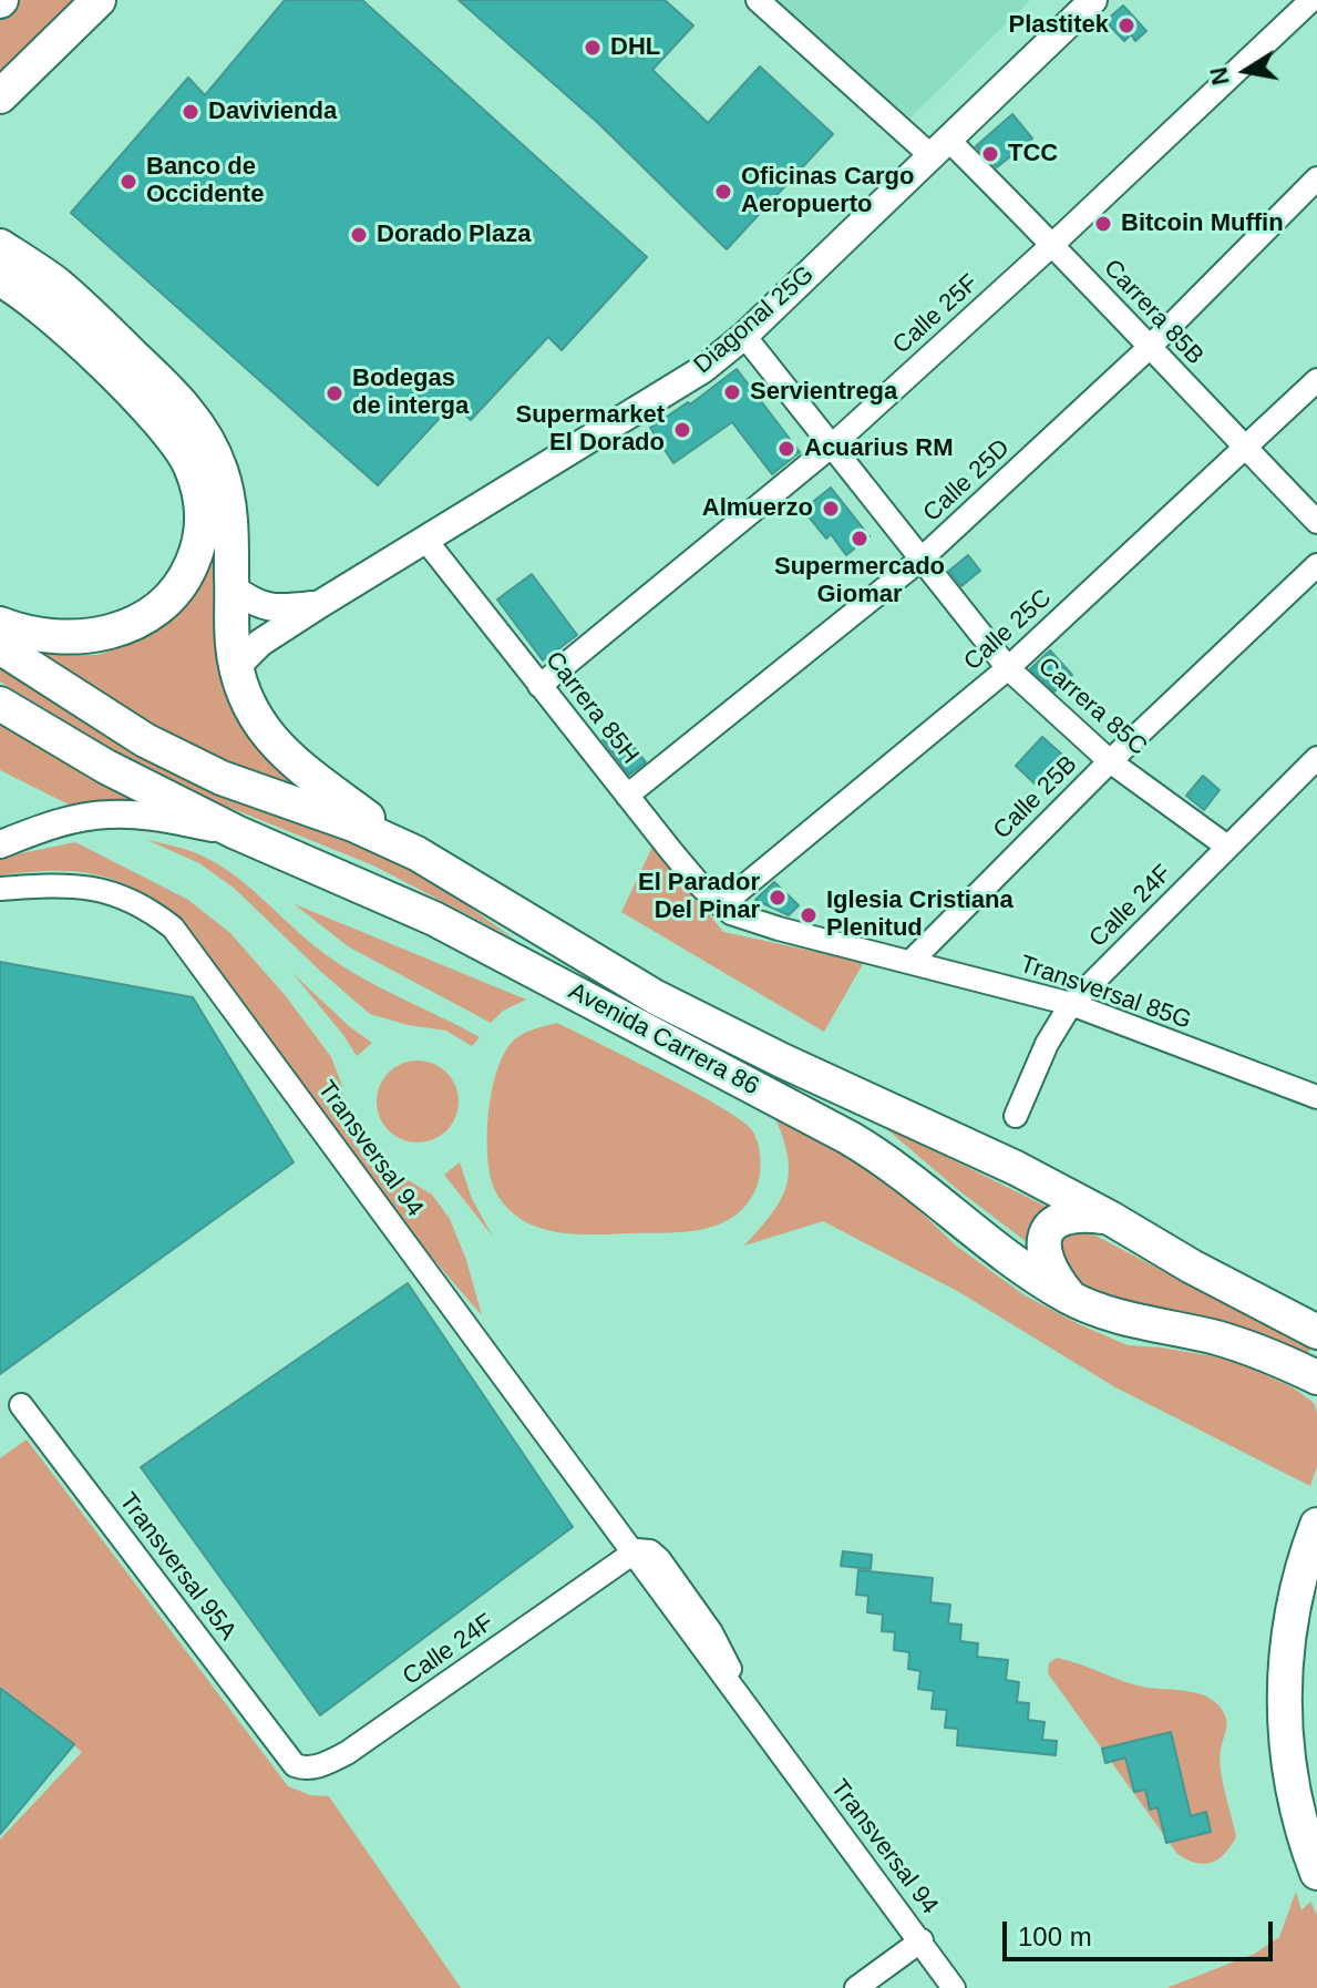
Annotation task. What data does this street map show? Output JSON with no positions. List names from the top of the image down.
{
  "streets": {
    "main road": ["Avenida Carrera 86"],
    "street": [
      "Carrera 85B",
      "Calle 25F",
      "Diagonal 25G",
      "Calle 25D",
      "Calle 25C",
      "Carrera 85C",
      "Carrera 85H",
      "Calle 25B",
      "Calle 24F",
      "Transversal 85G",
      "Transversal 94",
      "Transversal 95A"
    ]
  },
  "crossings": [
    ["Carrera 85B", "Calle 25F"],
    ["Carrera 85B", "Diagonal 25G"],
    ["Carrera 85B", "Calle 25D"],
    ["Carrera 85B", "Calle 25C"],
    ["Calle 25F", "Carrera 85C"],
    ["Calle 25F", "Carrera 85H"],
    ["Diagonal 25G", "Carrera 85C"],
    ["Diagonal 25G", "Carrera 85H"],
    ["Calle 25D", "Carrera 85C"],
    ["Calle 25D", "Carrera 85H"],
    ["Calle 25C", "Carrera 85C"],
    ["Calle 25C", "Carrera 85H"],
    ["Calle 25C", "Transversal 85G"],
    ["Carrera 85C", "Calle 25B"],
    ["Carrera 85C", "Calle 24F"],
    ["Carrera 85H", "Transversal 85G"],
    ["Calle 25B", "Transversal 85G"],
    ["Calle 24F", "Transversal 85G"],
    ["Calle 24F", "Transversal 94"],
    ["Calle 24F", "Transversal 95A"]
  ],
  "places": [
    "Plastitek",
    "DHL",
    "Davivienda",
    "TCC",
    "Banco de Occidente",
    "Oficinas Cargo Aeropuerto",
    "Bitcoin Muffin",
    "Dorado Plaza",
    "Servientrega",
    "Bodegas de interga",
    "Supermarket El Dorado",
    "Acuarius RM",
    "Almuerzo",
    "Supermercado Giomar",
    "El Parador Del Pinar",
    "Iglesia Cristiana Plenitud"
  ],
  "scale_bar": "100 m",
  "north": "left"
}
